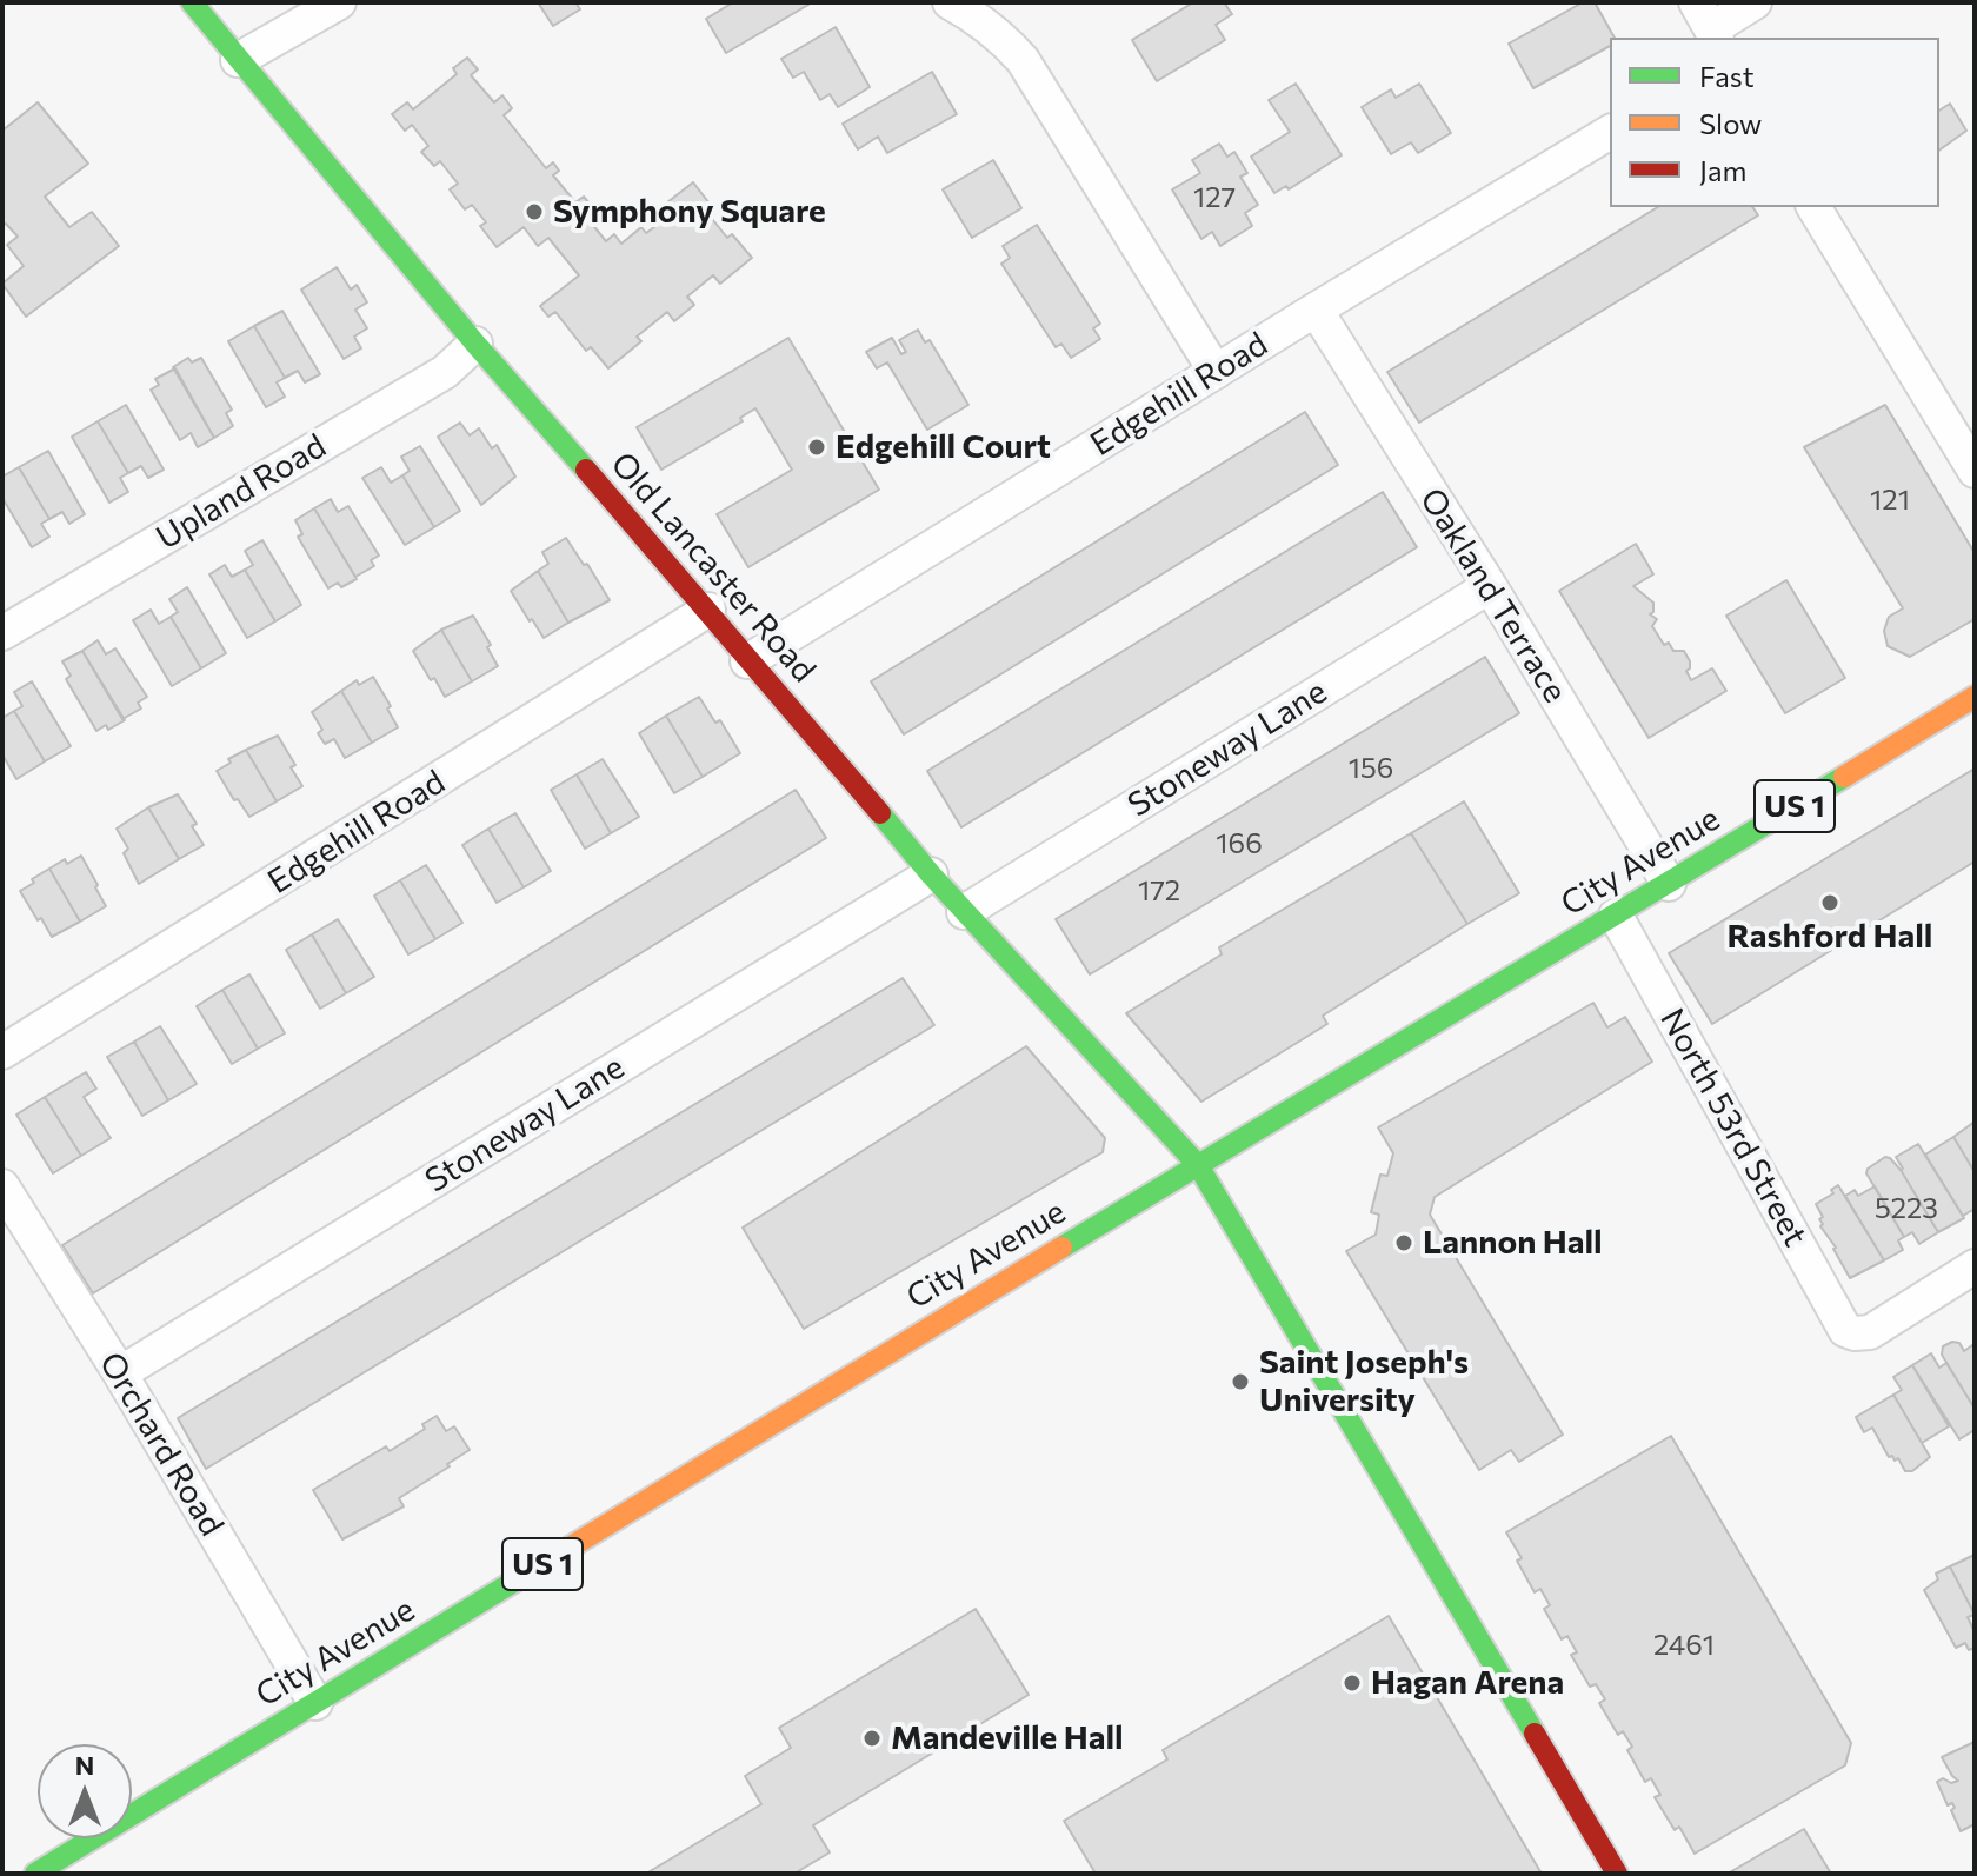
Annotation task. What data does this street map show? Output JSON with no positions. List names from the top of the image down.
{
  "streets": {
    "main road": ["Old Lancaster Road", "US 1", "City Avenue"],
    "street": [
      "Edgehill Road",
      "Upland Road",
      "Oakland Terrace",
      "Stoneway Lane",
      "North 53rd Street",
      "Orchard Road"
    ]
  },
  "crossings": [
    ["Edgehill Road", "Old Lancaster Road"],
    ["Edgehill Road", "Oakland Terrace"],
    ["Upland Road", "Old Lancaster Road"],
    ["Old Lancaster Road", "Stoneway Lane"],
    ["Old Lancaster Road", "City Avenue"],
    ["Oakland Terrace", "Stoneway Lane"],
    ["Oakland Terrace", "City Avenue"],
    ["Stoneway Lane", "Orchard Road"],
    ["City Avenue", "North 53rd Street"],
    ["City Avenue", "Orchard Road"]
  ],
  "places": [
    "Symphony Square",
    "Edgehill Court",
    "Rashford Hall",
    "Lannon Hall",
    "Saint Joseph's University",
    "Hagan Arena",
    "Mandeville Hall"
  ],
  "house_numbers": [
    "127",
    "121",
    "156",
    "166",
    "172",
    "5223",
    "2461"
  ],
  "legend": ["Fast", "Slow", "Jam"],
  "north": "top"
}
